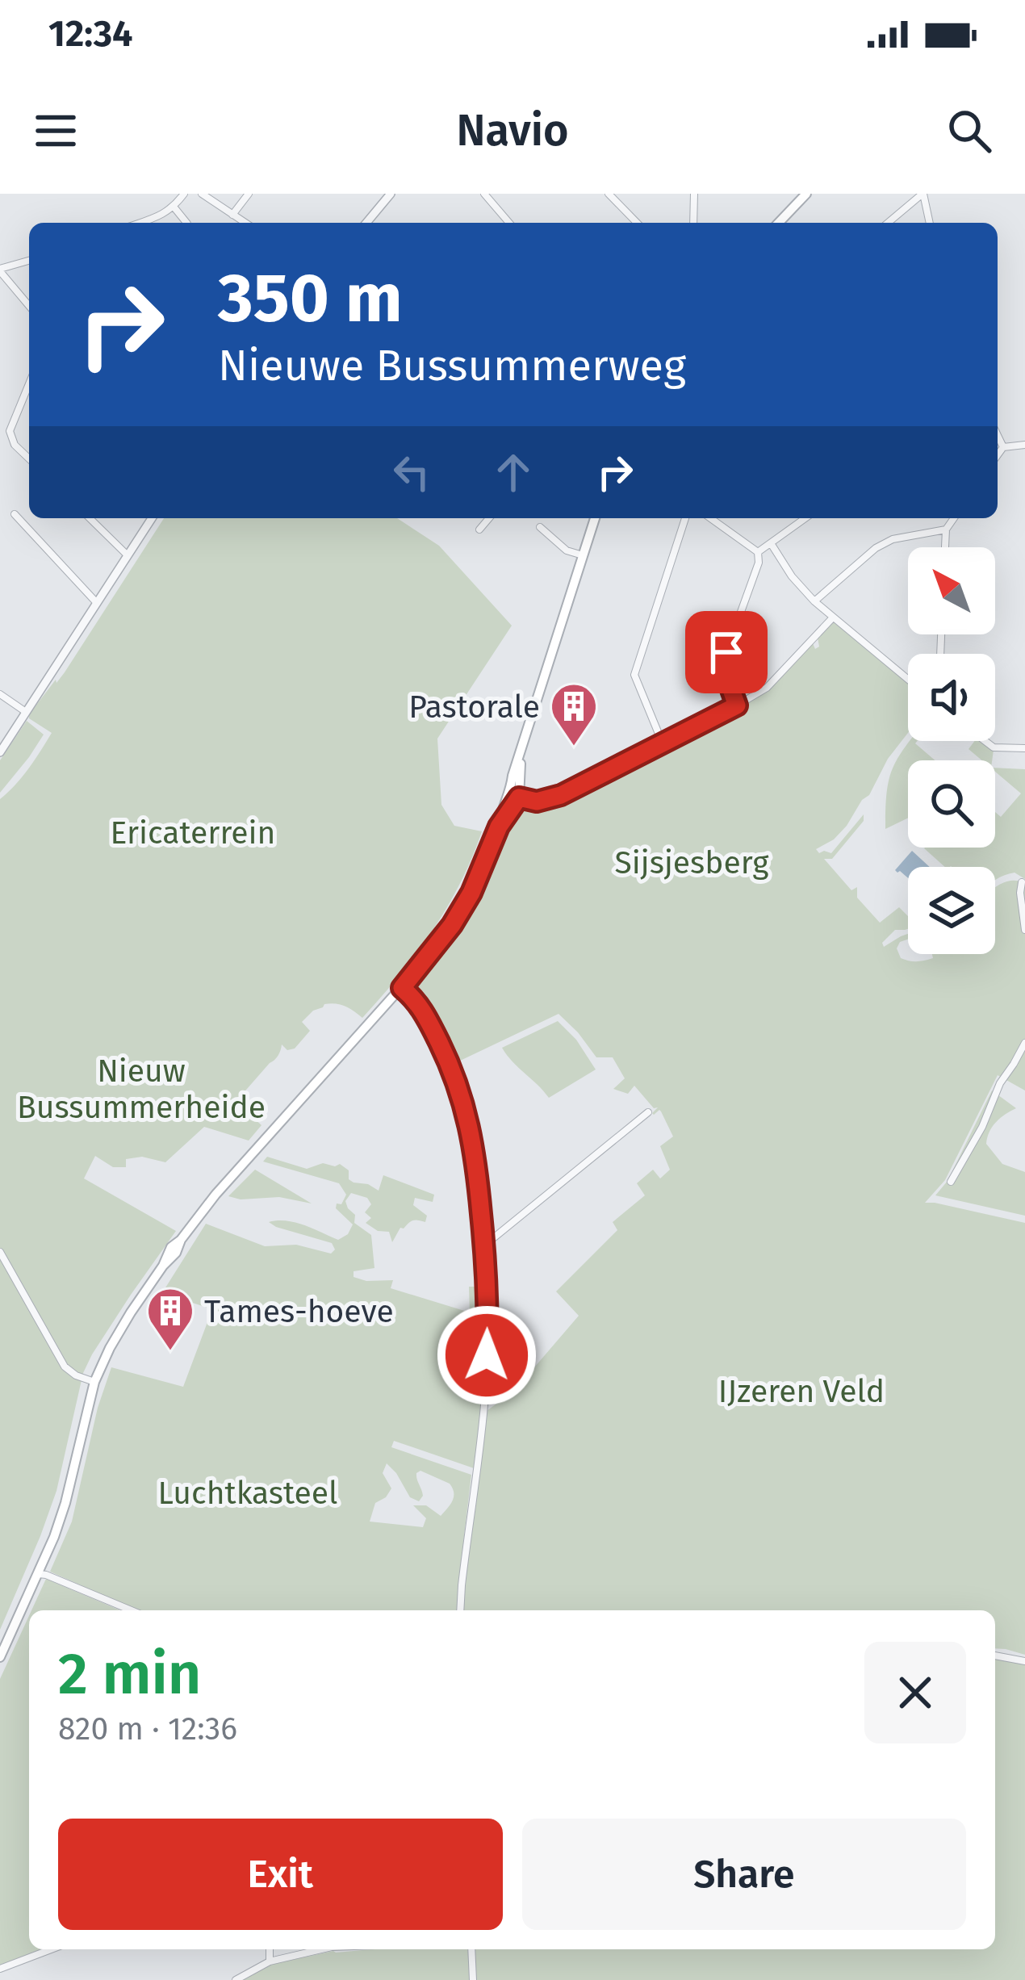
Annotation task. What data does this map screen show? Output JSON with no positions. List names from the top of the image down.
{
  "parks": [
    "Ericaterrein",
    "Sijsjesberg",
    "Nieuw Bussummerheide",
    "IJzeren Veld",
    "Luchtkasteel"
  ],
  "places": {
    "building": ["Pastorale", "Tames-hoeve"]
  },
  "north": "top left",
  "page": {
    "status": "12:34",
    "header": "Navio",
    "turn": ["350 m", "Nieuwe Bussummerweg"],
    "heading": ["2 min", "820 m · 12:36"],
    "buttons": ["Exit", "Share"]
  }
}
